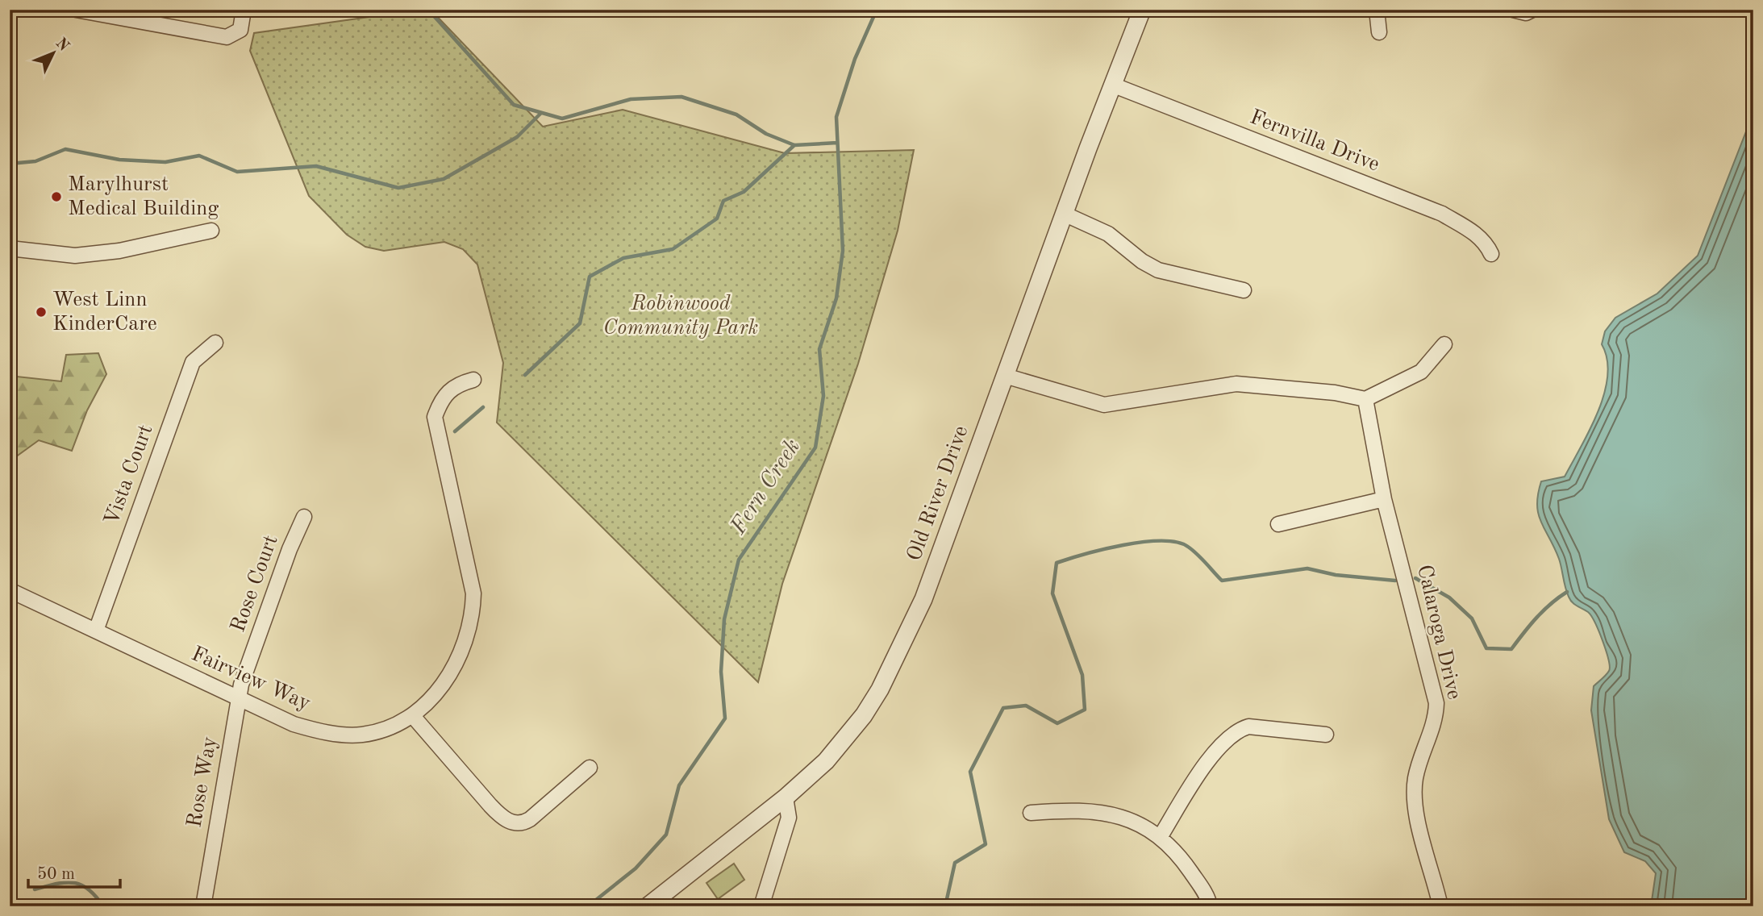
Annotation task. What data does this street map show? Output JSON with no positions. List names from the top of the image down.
{
  "streets": {
    "street": [
      "Fernvilla Drive",
      "Vista Court",
      "Old River Drive",
      "Rose Court",
      "Calaroga Drive",
      "Fairview Way",
      "Rose Way"
    ]
  },
  "crossings": [
    ["Fernvilla Drive", "Old River Drive"],
    ["Vista Court", "Fairview Way"],
    ["Rose Court", "Fairview Way"],
    ["Rose Court", "Rose Way"],
    ["Fairview Way", "Rose Way"]
  ],
  "water": ["Fern Creek"],
  "parks": ["Robinwood Community Park"],
  "places": ["Marylhurst Medical Building", "West Linn KinderCare"],
  "scale_bar": "50 m",
  "north": "top right"
}
